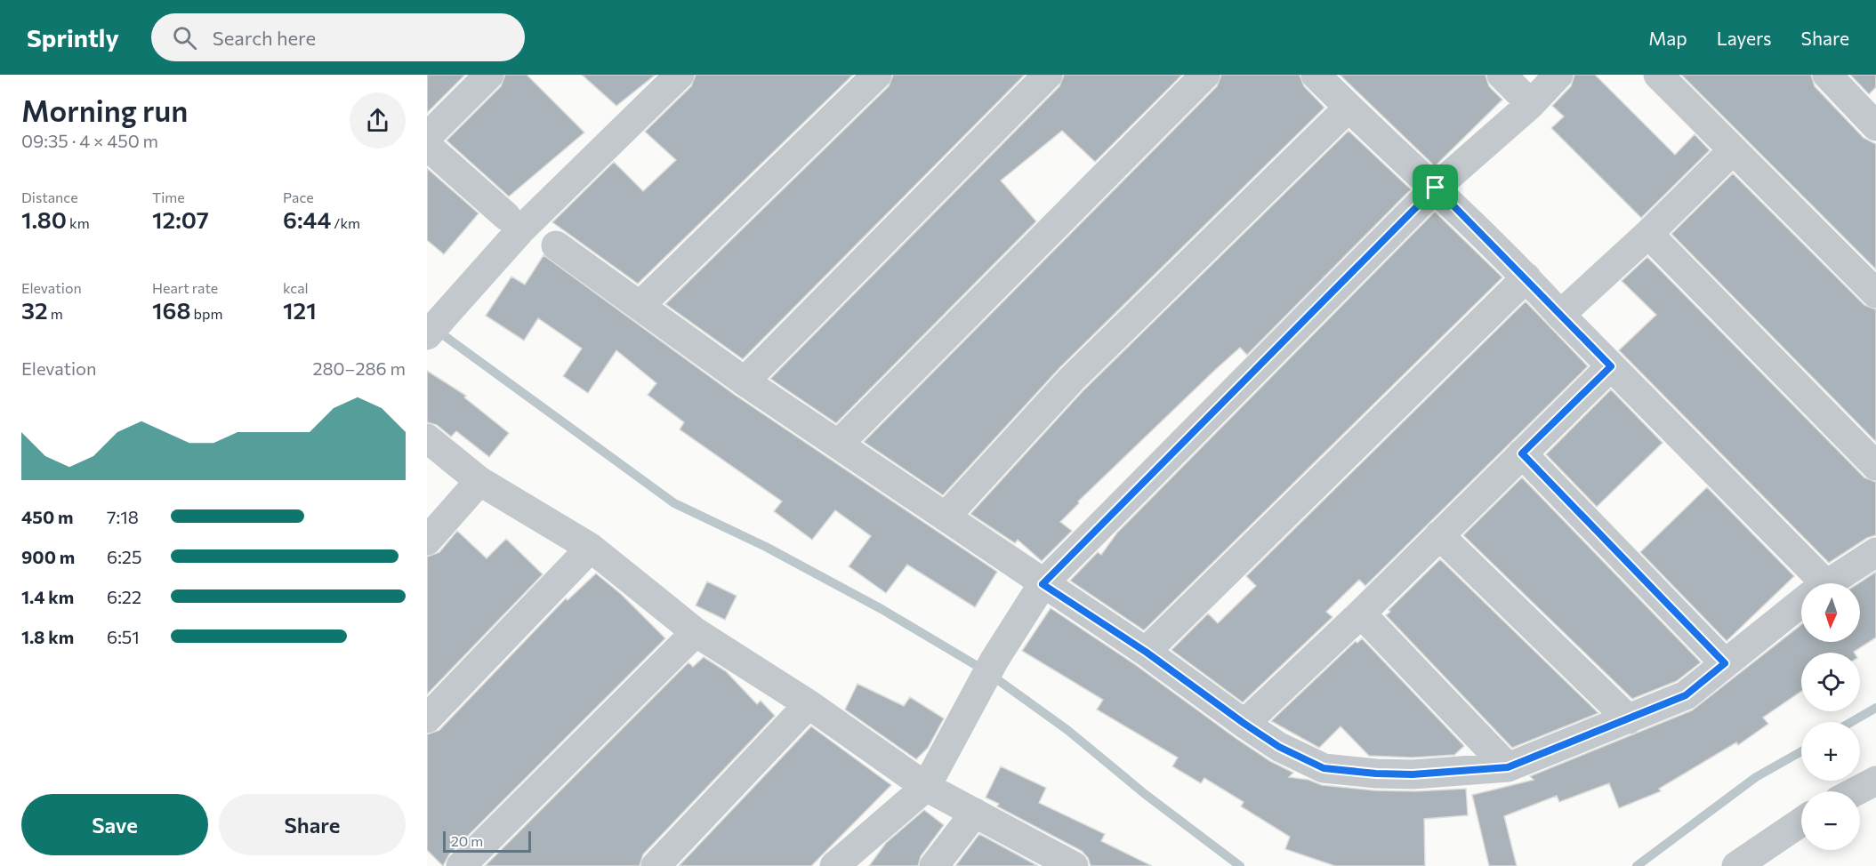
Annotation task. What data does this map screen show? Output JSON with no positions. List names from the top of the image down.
{
  "scale_bar": "20 m",
  "north": "bottom",
  "page": {
    "header": "Sprintly",
    "search": "Search here",
    "nav": ["Map", "Layers", "Share"],
    "heading": ["Morning run", "09:35 · 4 × 450 m"],
    "stats": [
      ["Distance", "1.80 km"],
      ["Time", "12:07"],
      ["Pace", "6:44 /km"],
      ["Elevation", "32 m"],
      ["Heart rate", "168 bpm"],
      ["kcal", "121"]
    ],
    "chart": ["Elevation", "280–286 m"],
    "list": [
      {
        "name": "450 m",
        "note": "7:18"
      },
      {
        "name": "900 m",
        "note": "6:25"
      },
      {
        "name": "1.4 km",
        "note": "6:22"
      },
      {
        "name": "1.8 km",
        "note": "6:51"
      }
    ],
    "map_buttons": ["+", "−"],
    "buttons": ["Save", "Share"],
    "scale": "20 m"
  }
}
